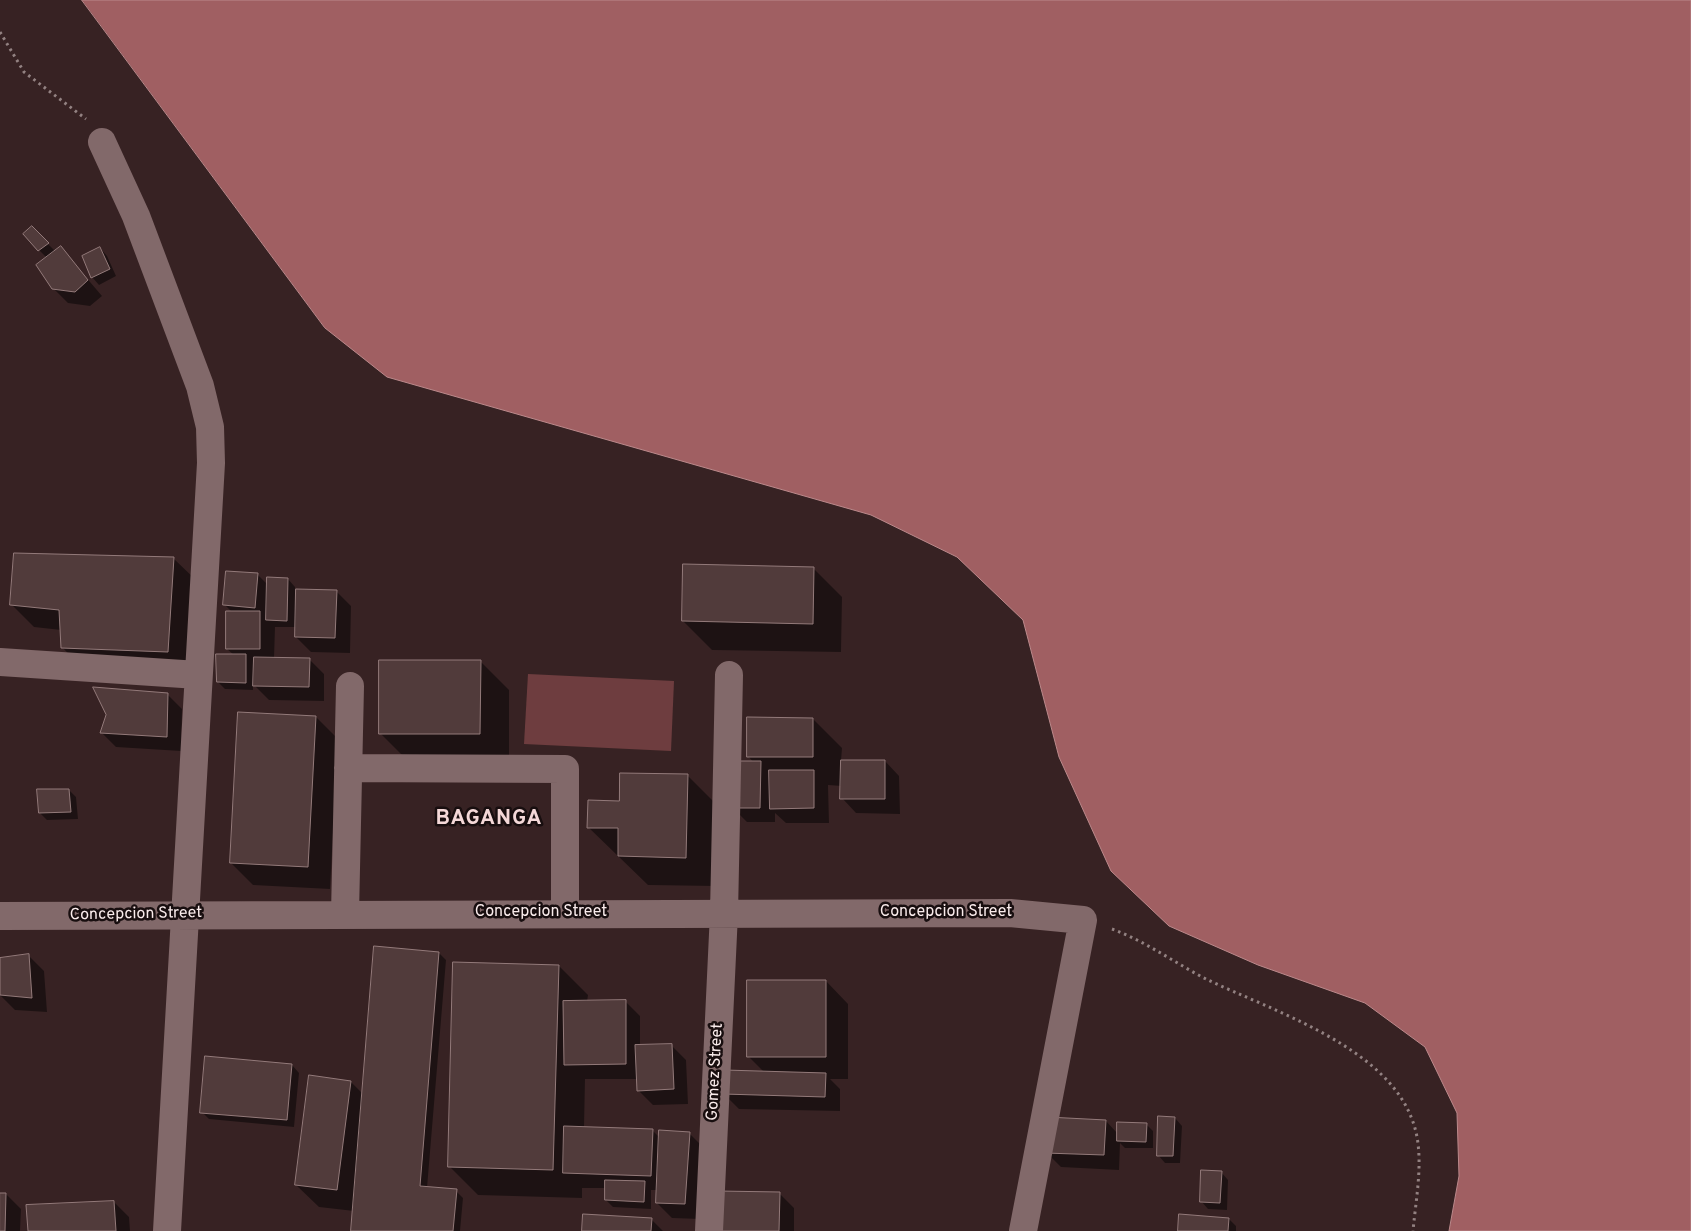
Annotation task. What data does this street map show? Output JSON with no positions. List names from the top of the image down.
{
  "streets": {
    "street": ["Concepcion Street", "Gomez Street"]
  },
  "crossings": [
    ["Concepcion Street", "Gomez Street"]
  ],
  "districts": ["BAGANGA"]
}
